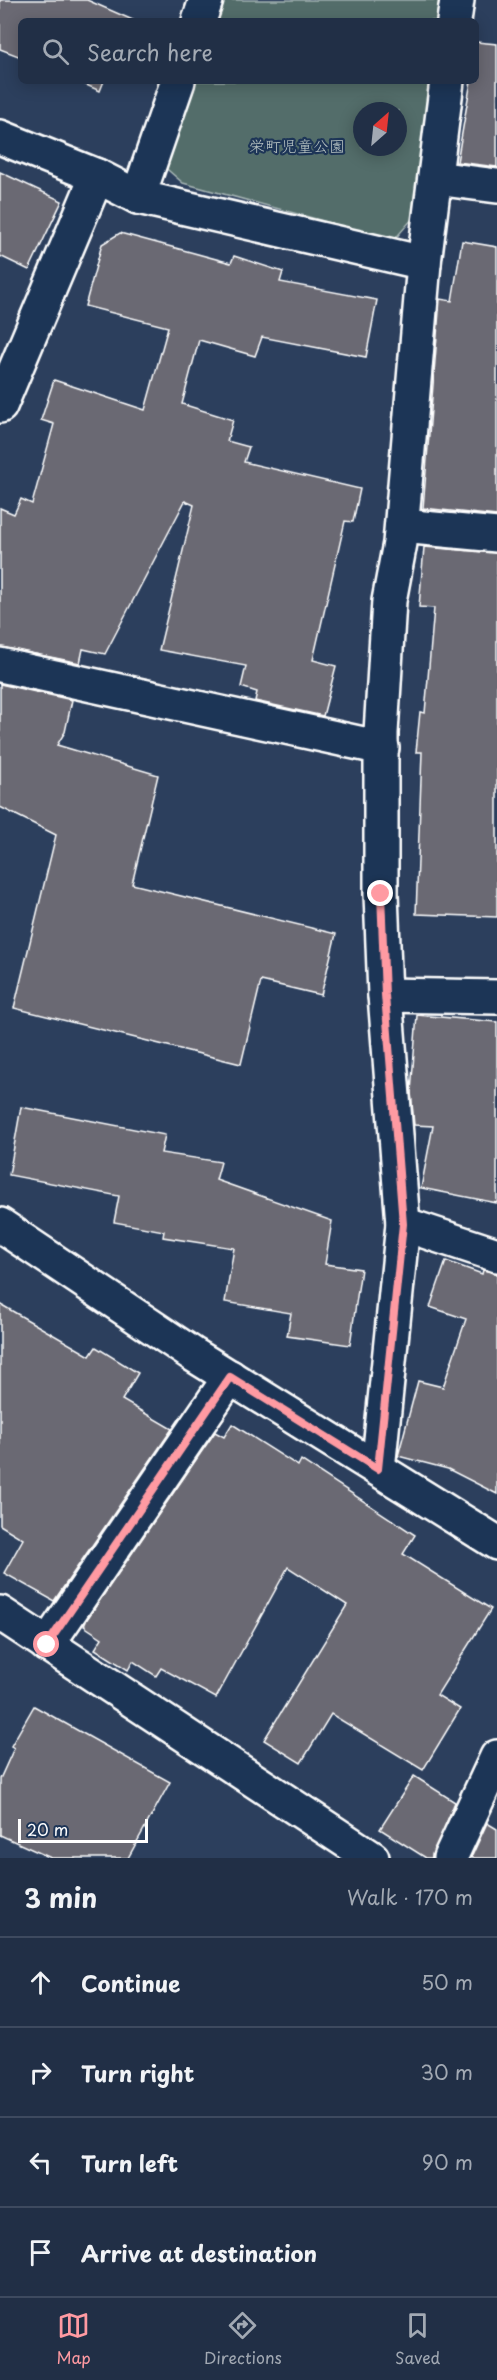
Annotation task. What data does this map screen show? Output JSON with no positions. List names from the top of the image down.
{
  "parks": ["栄町児童公園"],
  "scale_bar": "20 m",
  "north": "top right",
  "page": {
    "search": "Search here",
    "scale": "20 m",
    "heading": ["3 min", "Walk · 170 m"],
    "list": [
      ["Continue", "50 m"],
      ["Turn right", "30 m"],
      ["Turn left", "90 m"],
      "Arrive at destination"
    ],
    "nav": ["Map", "Directions", "Saved"]
  }
}
